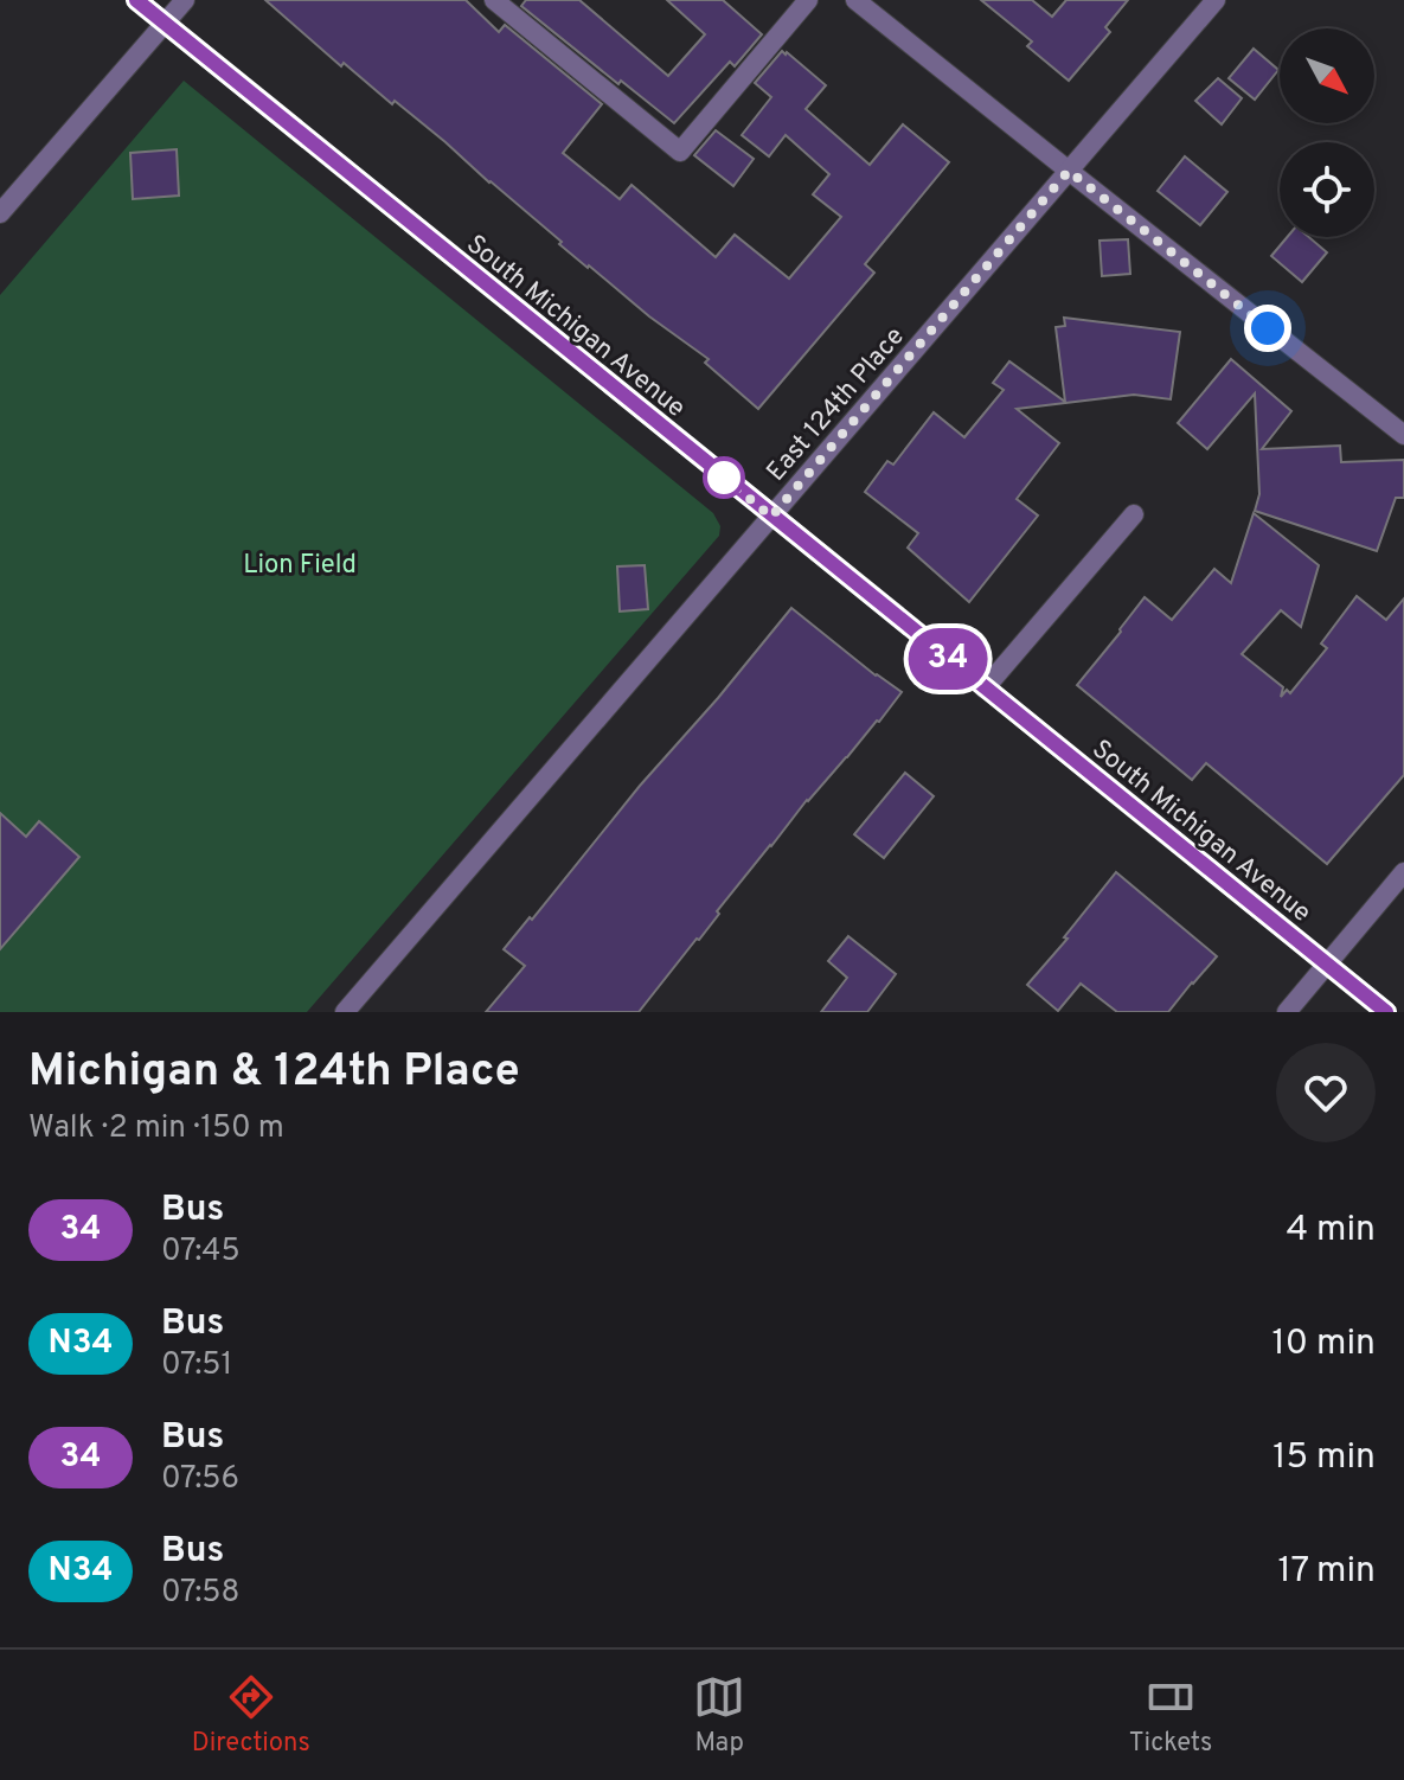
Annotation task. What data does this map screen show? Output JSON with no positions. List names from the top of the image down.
{
  "streets": {
    "main road": ["South Michigan Avenue"],
    "street": ["East 124th Place"]
  },
  "crossings": [
    ["South Michigan Avenue", "East 124th Place"]
  ],
  "parks": ["Lion Field"],
  "lines": ["bus line 34"],
  "north": "bottom right",
  "page": {
    "on_map": "34",
    "heading": ["Michigan & 124th Place", "Walk · 2 min · 150 m"],
    "list": [
      {
        "mark": "34",
        "name": "Bus",
        "note": "07:45",
        "value": "4 min"
      },
      {
        "mark": "N34",
        "name": "Bus",
        "note": "07:51",
        "value": "10 min"
      },
      {
        "mark": "34",
        "name": "Bus",
        "note": "07:56",
        "value": "15 min"
      },
      {
        "mark": "N34",
        "name": "Bus",
        "note": "07:58",
        "value": "17 min"
      }
    ],
    "tabs": ["Directions", "Map", "Tickets"]
  }
}
